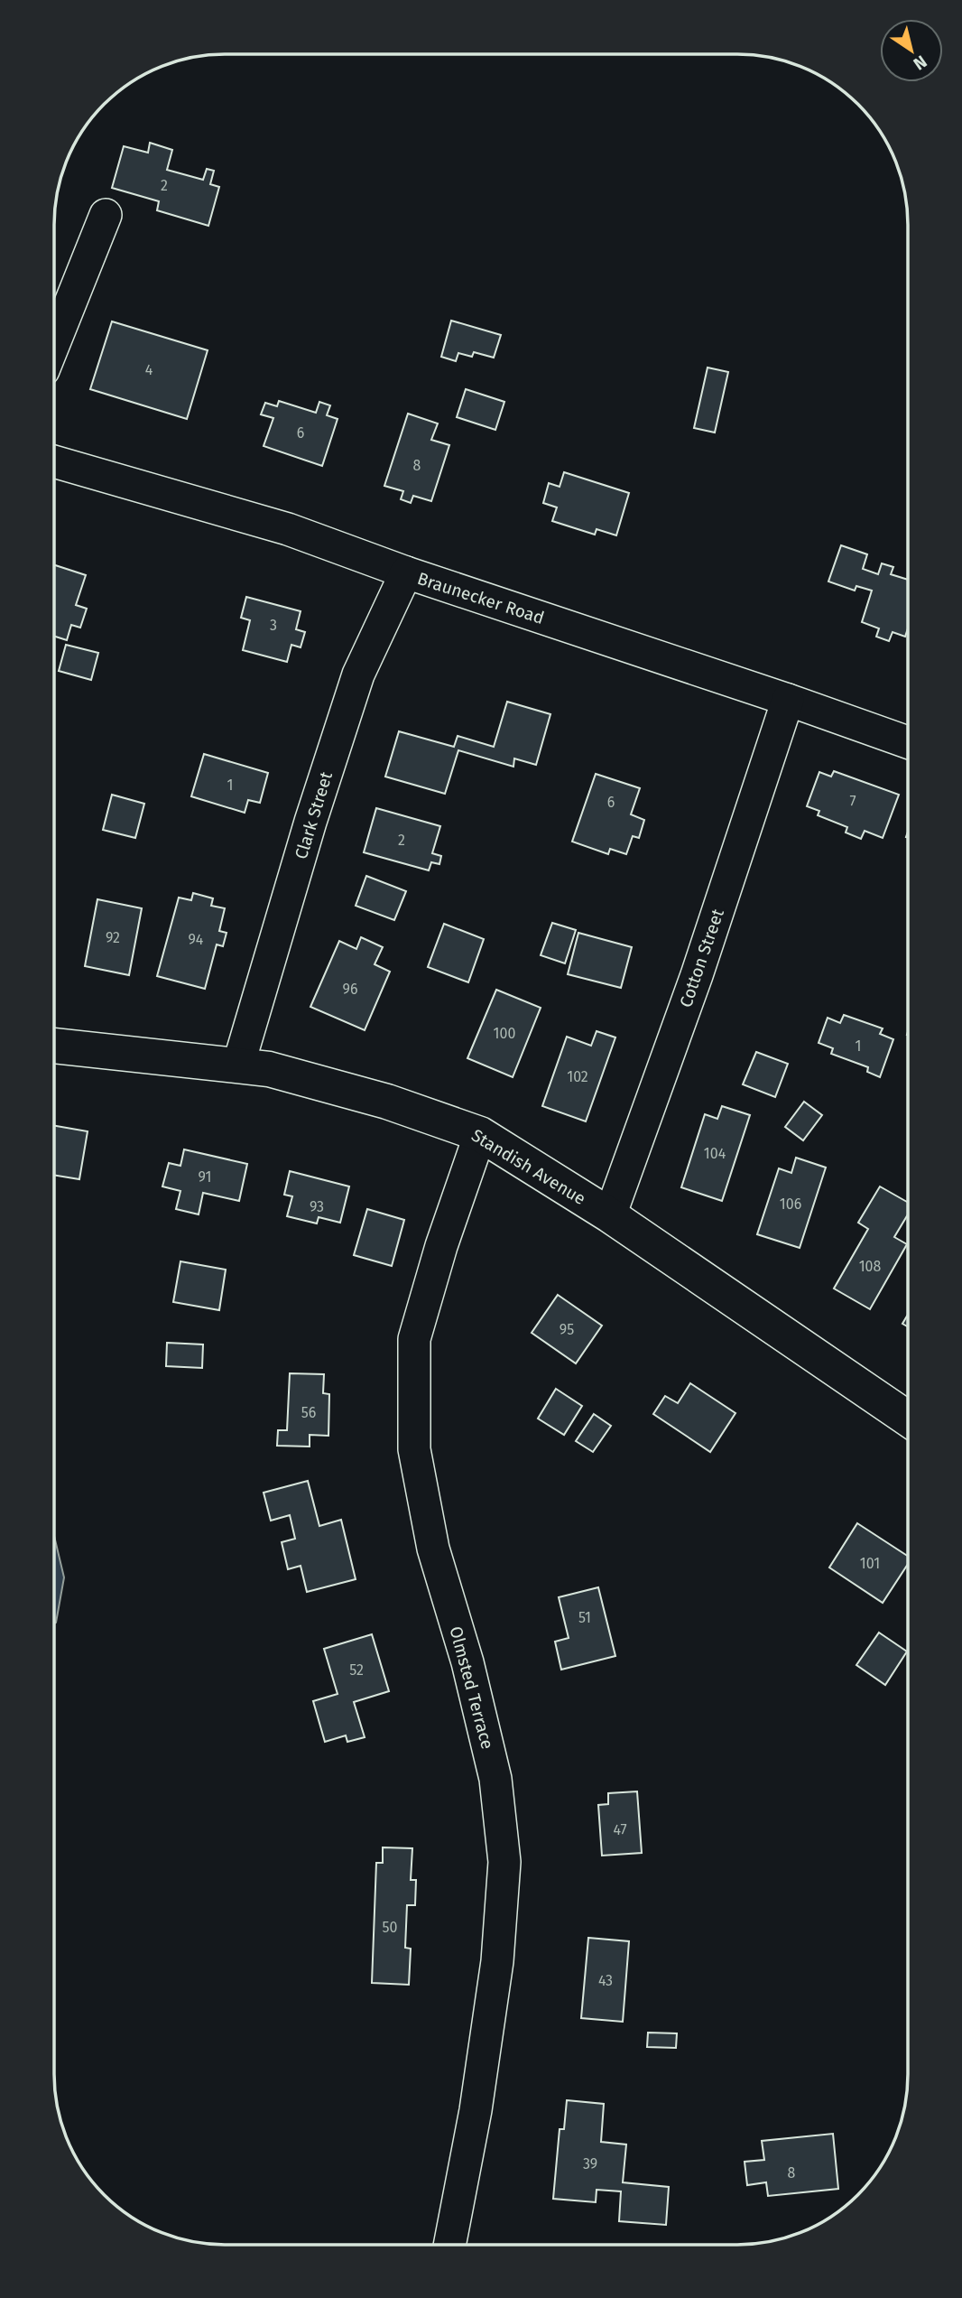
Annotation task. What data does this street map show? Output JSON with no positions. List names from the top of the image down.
{
  "streets": {
    "street": [
      "Braunecker Road",
      "Clark Street",
      "Cotton Street",
      "Standish Avenue",
      "Olmsted Terrace"
    ]
  },
  "crossings": [
    ["Braunecker Road", "Clark Street"],
    ["Braunecker Road", "Cotton Street"],
    ["Clark Street", "Standish Avenue"],
    ["Cotton Street", "Standish Avenue"],
    ["Standish Avenue", "Olmsted Terrace"]
  ],
  "house_numbers": [
    "2",
    "4",
    "6",
    "8",
    "3",
    "1",
    "7",
    "6",
    "2",
    "92",
    "94",
    "96",
    "100",
    "1",
    "102",
    "104",
    "91",
    "106",
    "93",
    "108",
    "95",
    "56",
    "101",
    "51",
    "52",
    "47",
    "50",
    "43",
    "39",
    "8"
  ],
  "north": "bottom right"
}
